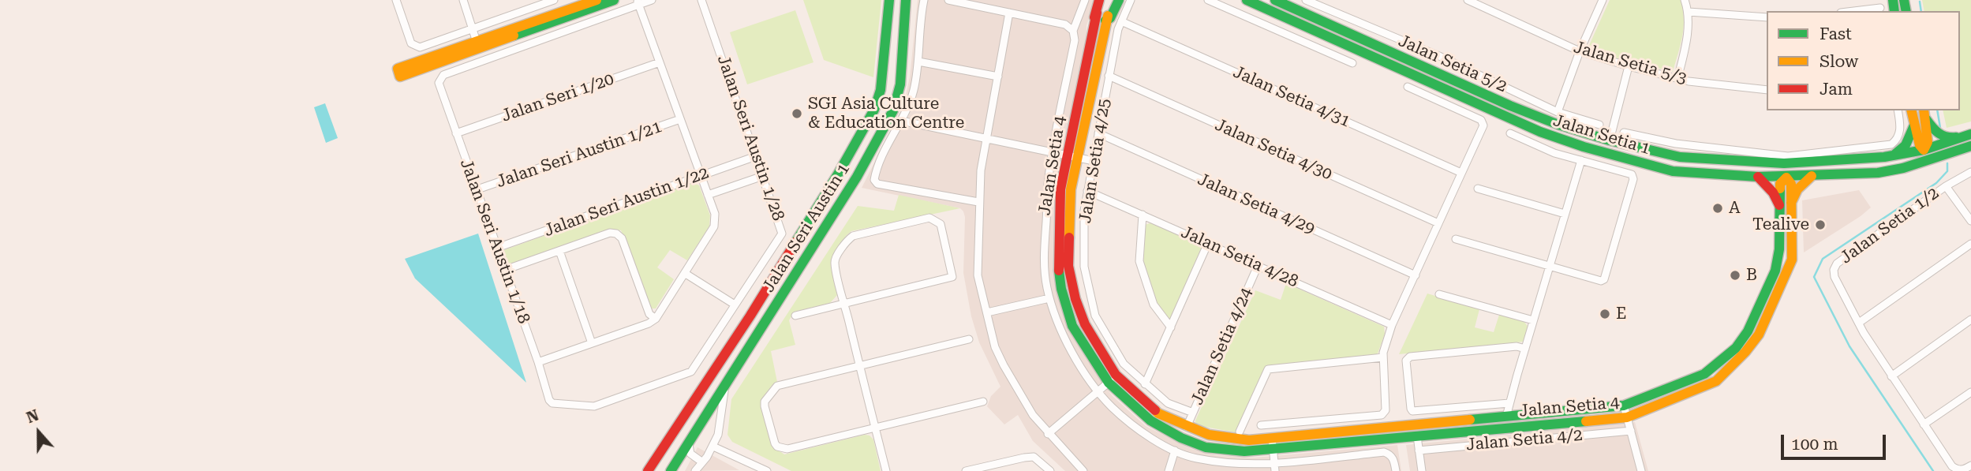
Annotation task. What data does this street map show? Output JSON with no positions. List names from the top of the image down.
{
  "streets": {
    "main road": ["Jalan Setia 1", "Jalan Setia 4", "Jalan Seri Austin 1"],
    "street": [
      "Jalan Setia 5/3",
      "Jalan Setia 5/2",
      "Jalan Setia 4/31",
      "Jalan Seri 1/20",
      "Jalan Seri Austin 1/28",
      "Jalan Setia 4/30",
      "Jalan Seri Austin 1/21",
      "Jalan Setia 4/25",
      "Jalan Seri Austin 1/22",
      "Jalan Setia 4/29",
      "Jalan Setia 1/2",
      "Jalan Seri Austin 1/18",
      "Jalan Setia 4/28",
      "Jalan Setia 4/24",
      "Jalan Setia 4/2"
    ]
  },
  "crossings": [
    ["Jalan Setia 4/31", "Jalan Setia 4/25"],
    ["Jalan Seri 1/20", "Jalan Seri Austin 1/18"],
    ["Jalan Setia 1", "Jalan Setia 4"],
    ["Jalan Seri Austin 1/28", "Jalan Seri Austin 1/22"],
    ["Jalan Seri Austin 1/28", "Jalan Seri Austin 1/18"],
    ["Jalan Setia 4/30", "Jalan Setia 4/25"],
    ["Jalan Seri Austin 1/21", "Jalan Seri Austin 1/18"],
    ["Jalan Setia 4/25", "Jalan Setia 4/29"],
    ["Jalan Setia 4/25", "Jalan Setia 4/28"],
    ["Jalan Setia 4/25", "Jalan Setia 4/24"],
    ["Jalan Setia 4", "Jalan Setia 4/24"],
    ["Jalan Seri Austin 1/22", "Jalan Seri Austin 1/18"],
    ["Jalan Setia 4/28", "Jalan Setia 4/24"]
  ],
  "places": [
    "SGI Asia Culture & Education Centre",
    "A",
    "Tealive",
    "B",
    "E"
  ],
  "legend": ["Fast", "Slow", "Jam"],
  "scale_bar": "100 m",
  "north": "top"
}
